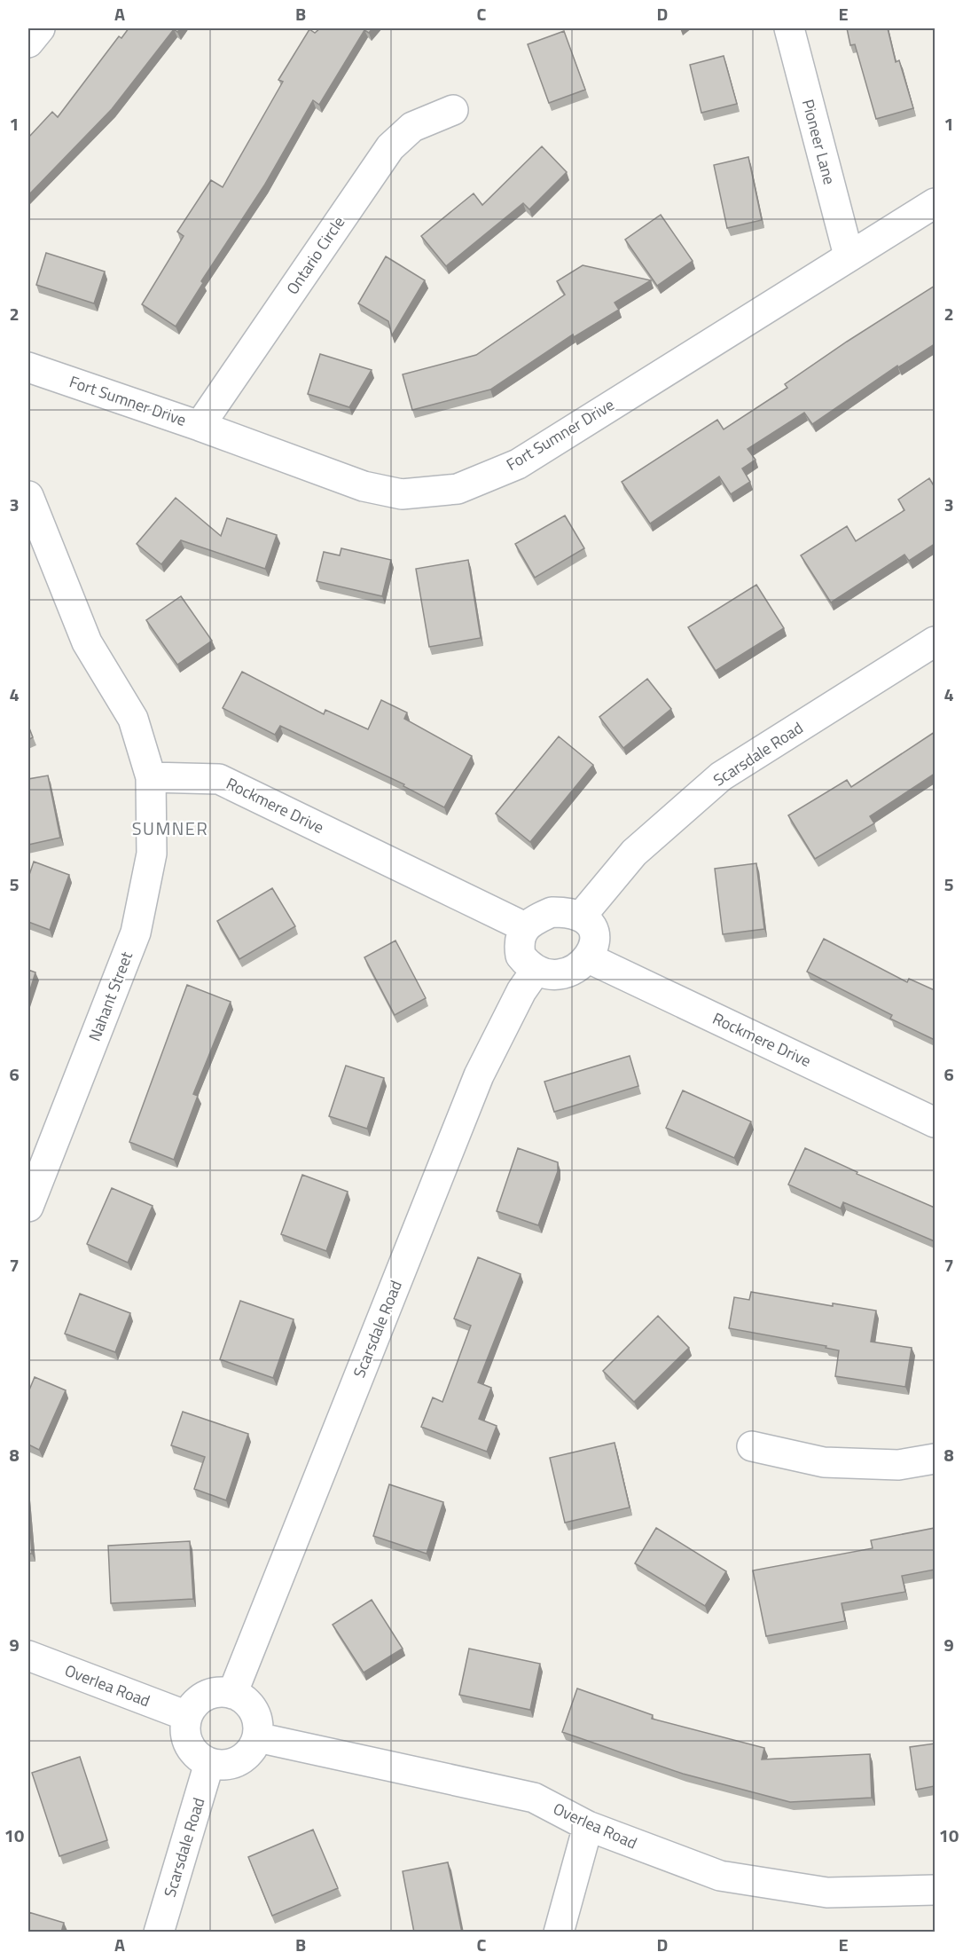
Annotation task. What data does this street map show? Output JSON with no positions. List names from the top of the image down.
{
  "streets": {
    "street": [
      "Pioneer Lane",
      "Ontario Circle",
      "Fort Sumner Drive",
      "Scarsdale Road",
      "Rockmere Drive",
      "Nahant Street",
      "Overlea Road"
    ]
  },
  "crossings": [
    ["Pioneer Lane", "Fort Sumner Drive"],
    ["Ontario Circle", "Fort Sumner Drive"],
    ["Scarsdale Road", "Rockmere Drive"],
    ["Scarsdale Road", "Overlea Road"],
    ["Rockmere Drive", "Nahant Street"]
  ],
  "districts": ["SUMNER"],
  "grid": {
    "columns": [
      "A",
      "B",
      "C",
      "D",
      "E"
    ],
    "rows": [
      "1",
      "2",
      "3",
      "4",
      "5",
      "6",
      "7",
      "8",
      "9",
      "10"
    ]
  }
}
